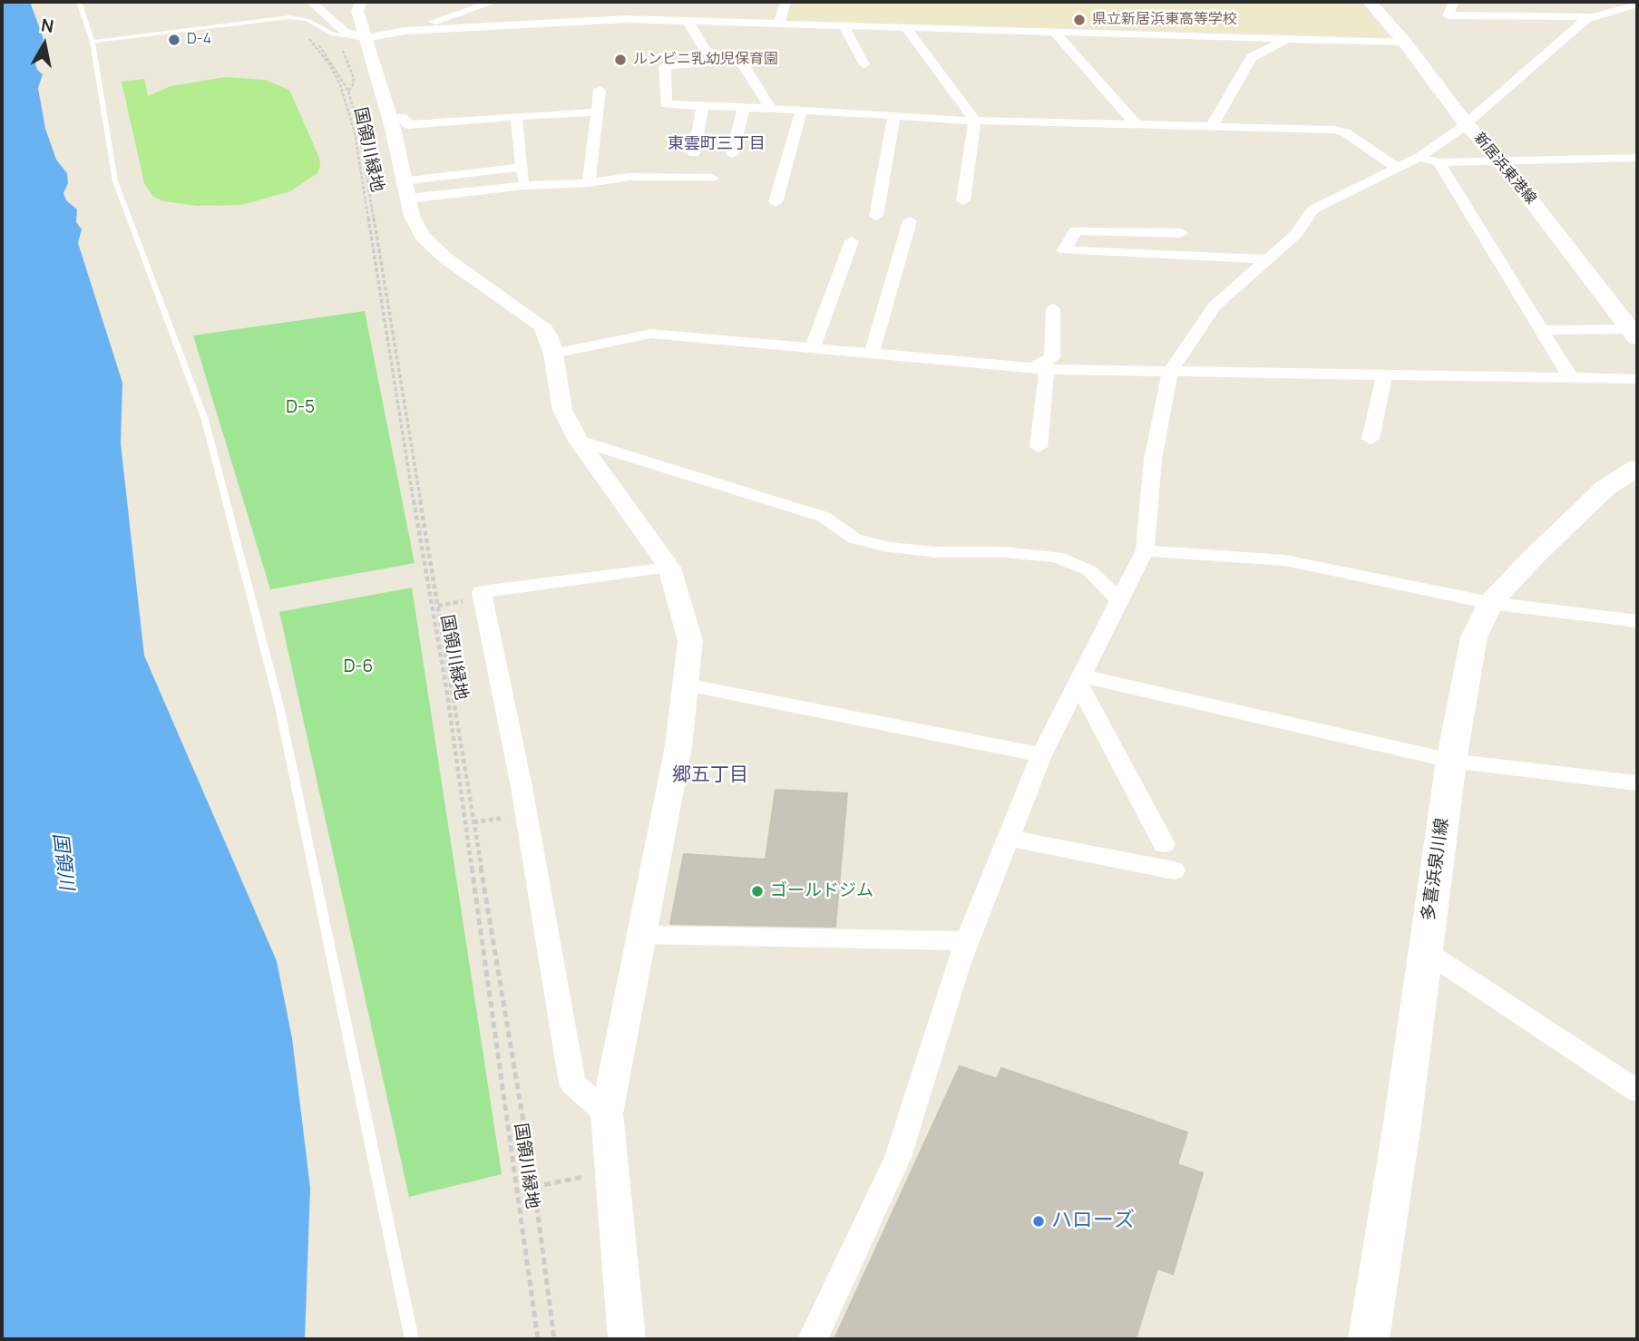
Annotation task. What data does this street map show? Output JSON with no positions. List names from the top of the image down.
{
  "streets": {
    "main road": ["新居浜東港線", "多喜浜泉川線"],
    "path": ["国領川緑地"]
  },
  "districts": ["東雲町三丁目", "郷五丁目"],
  "water": ["国領川"],
  "parks": ["D-5", "D-6"],
  "places": [
    "県立新居浜東高等学校",
    "D-4",
    "ルンビニ乳幼児保育園",
    "ゴールドジム",
    "ハローズ"
  ],
  "north": "top"
}
